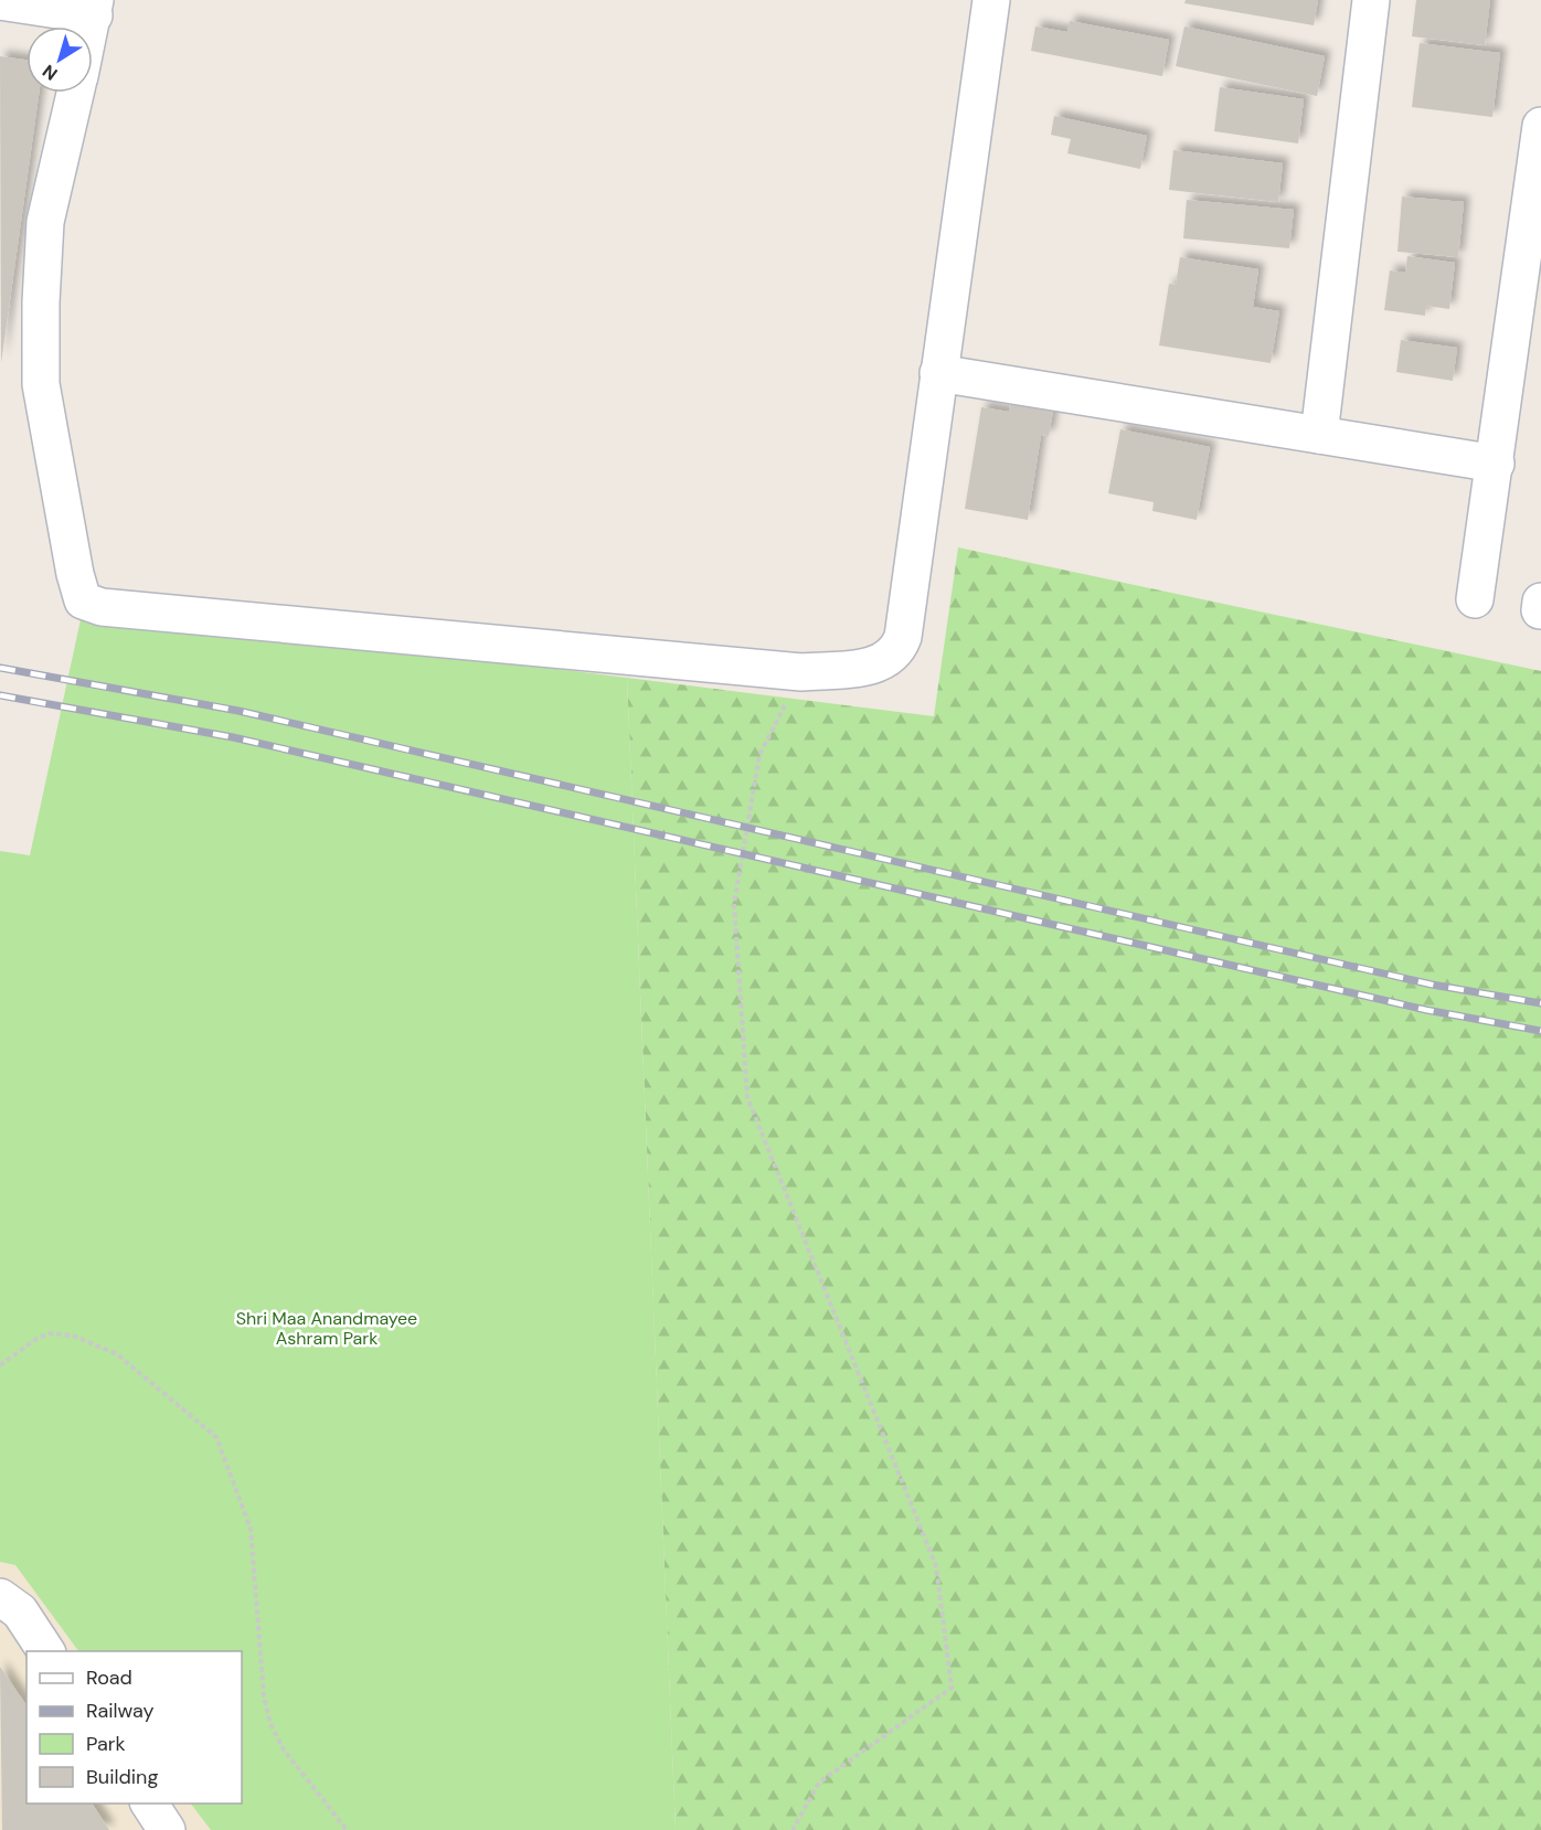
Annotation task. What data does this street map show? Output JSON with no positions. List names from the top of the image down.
{
  "parks": ["Shri Maa Anandmayee Ashram Park"],
  "legend": [
    "Road",
    "Railway",
    "Park",
    "Building"
  ],
  "north": "bottom left"
}
